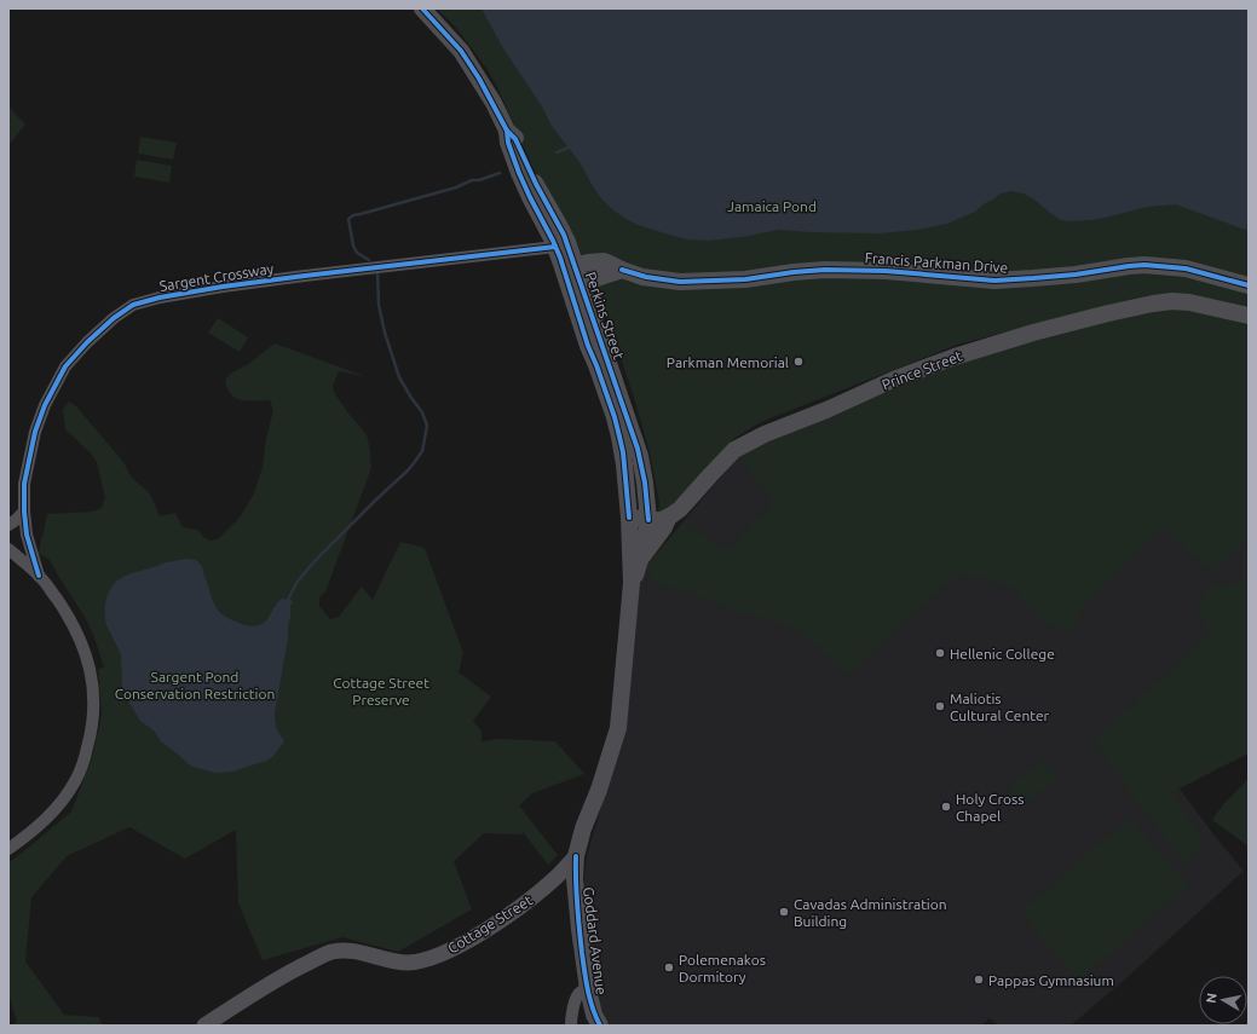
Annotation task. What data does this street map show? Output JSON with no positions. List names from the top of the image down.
{
  "streets": {
    "main road": [
      "Francis Parkman Drive",
      "Perkins Street",
      "Prince Street",
      "Cottage Street",
      "Goddard Avenue"
    ],
    "street": ["Sargent Crossway"]
  },
  "crossings": [
    ["Francis Parkman Drive", "Perkins Street"],
    ["Sargent Crossway", "Perkins Street"],
    ["Perkins Street", "Cottage Street"],
    ["Cottage Street", "Goddard Avenue"]
  ],
  "parks": ["Jamaica Pond", "Sargent Pond Conservation Restriction", "Cottage Street Preserve"],
  "places": [
    "Parkman Memorial",
    "Hellenic College",
    "Maliotis Cultural Center",
    "Holy Cross Chapel",
    "Cavadas Administration Building",
    "Polemenakos Dormitory",
    "Pappas Gymnasium"
  ],
  "north": "left"
}
